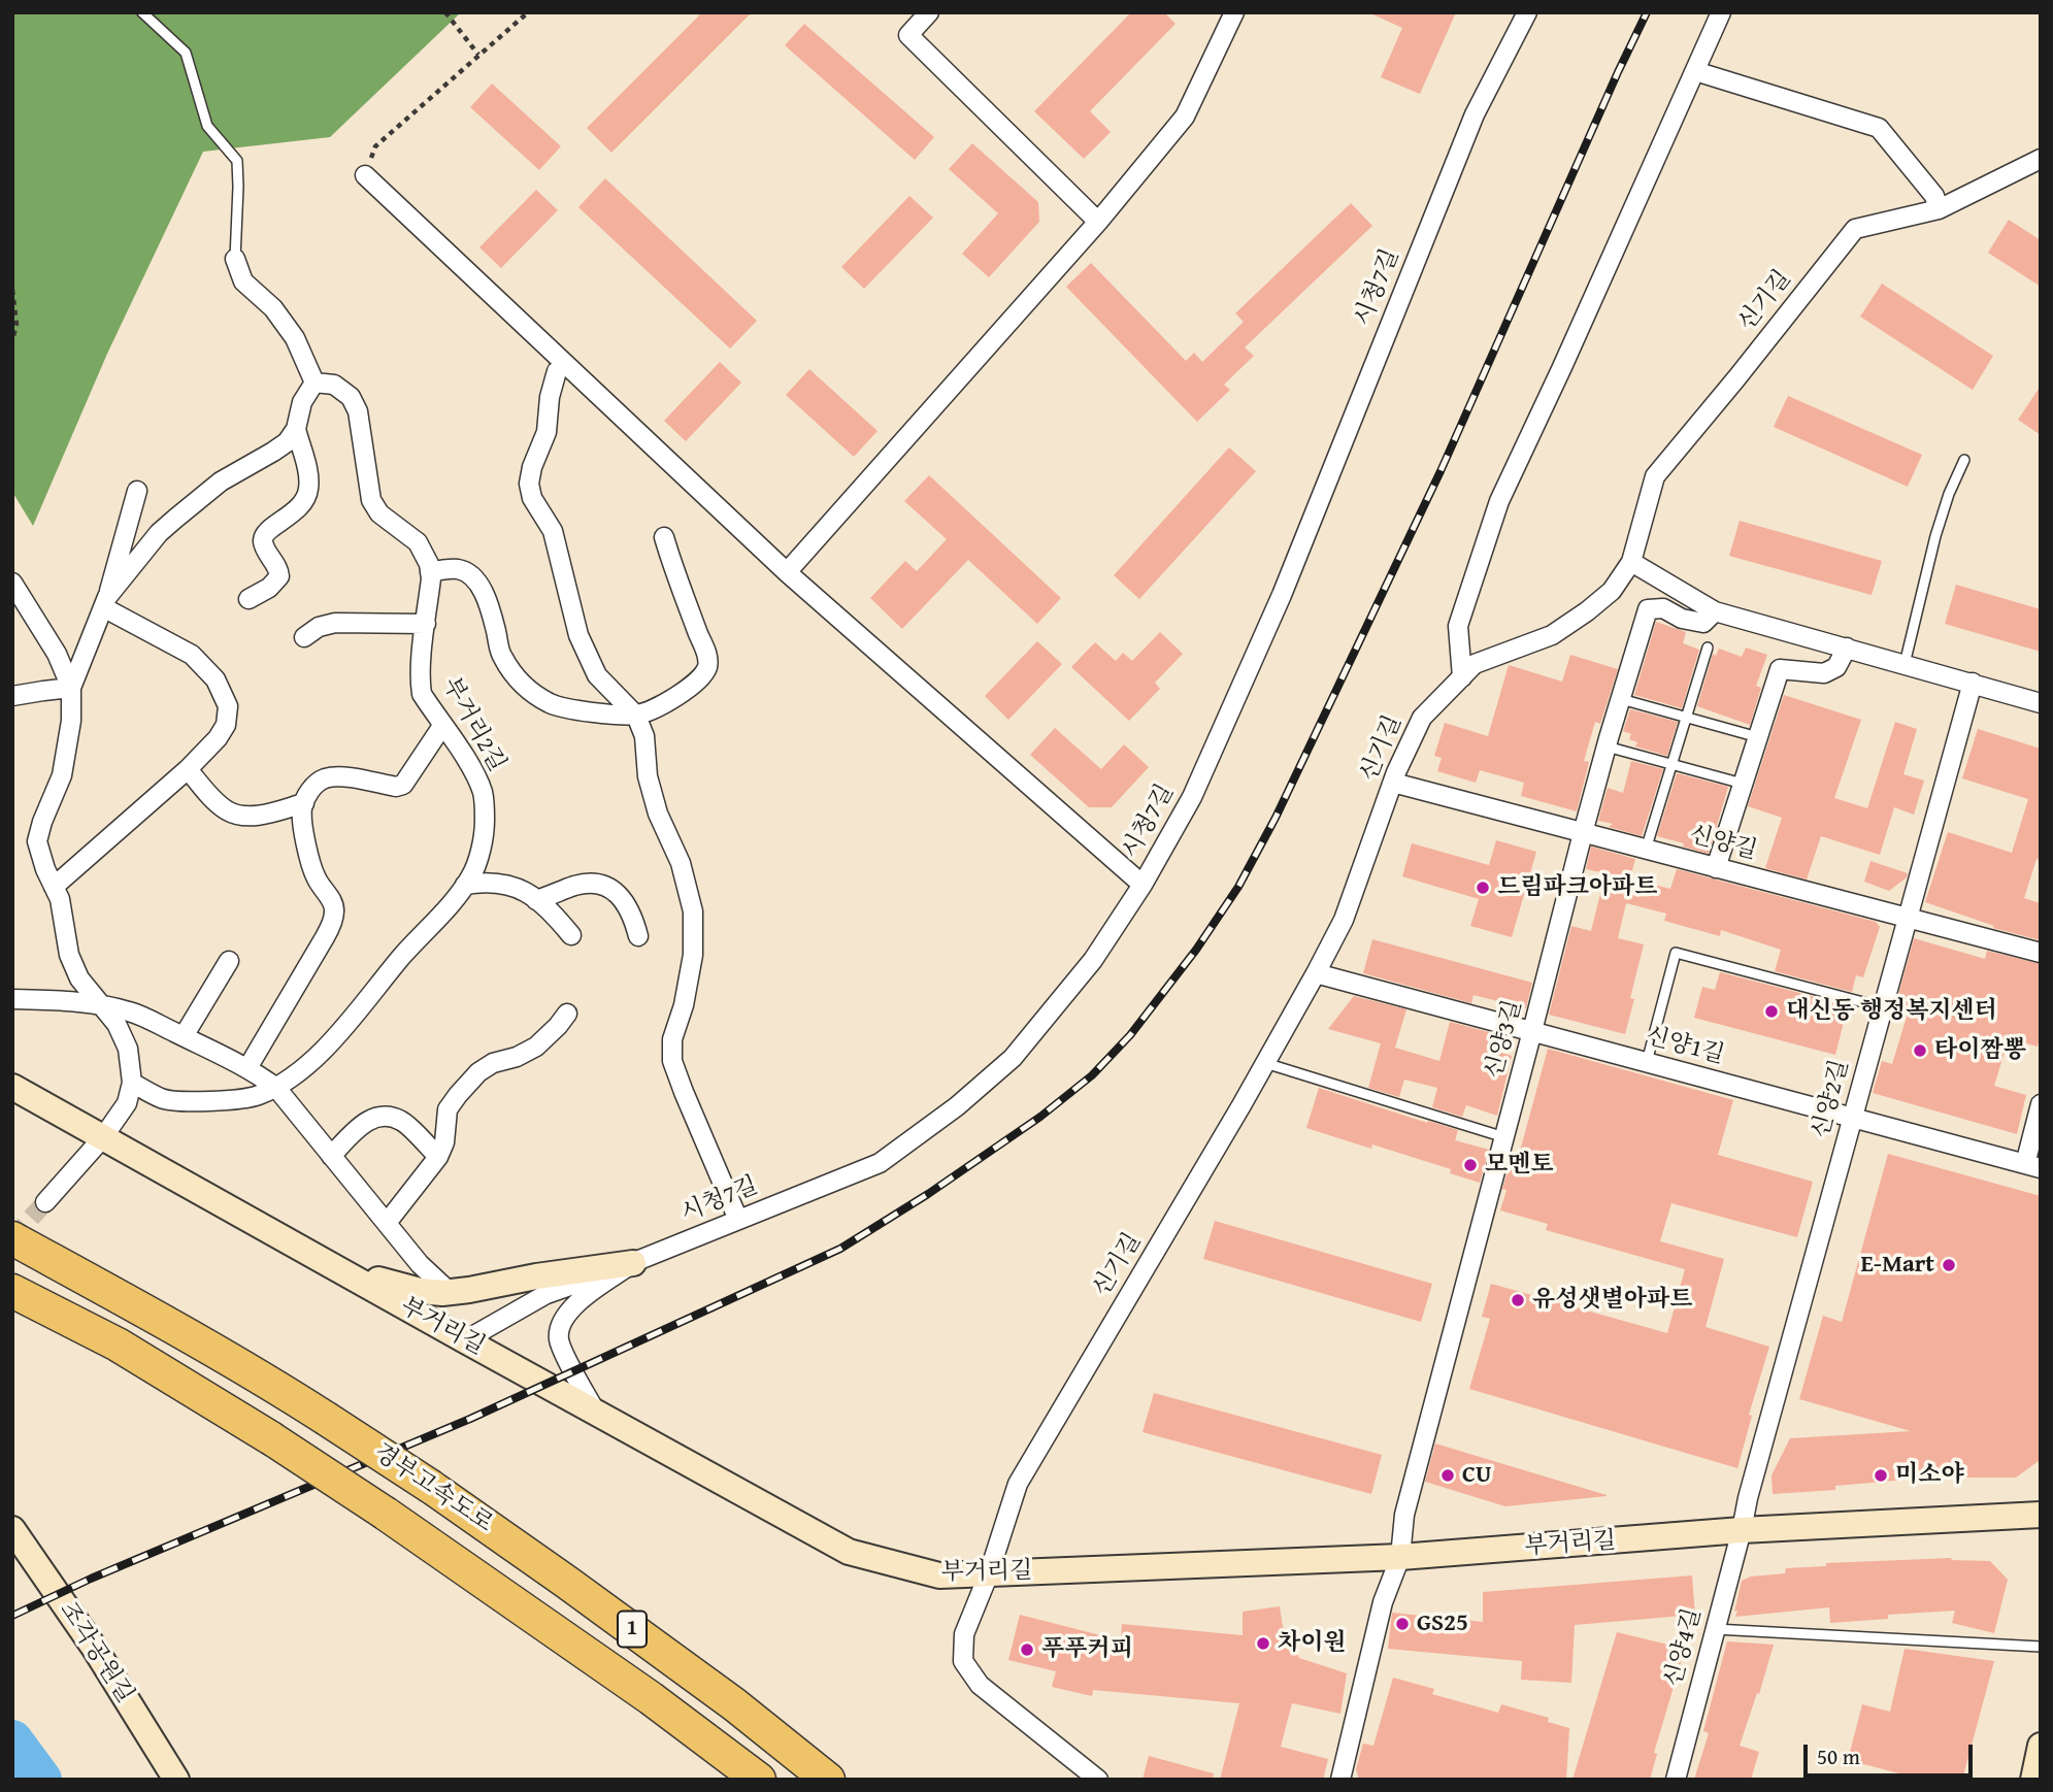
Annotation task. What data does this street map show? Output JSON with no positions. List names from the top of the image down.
{
  "streets": {
    "highway": ["경부고속도로", "1"],
    "street": [
      "시청7길",
      "신기길",
      "부거리2길",
      "신양길",
      "신양3길",
      "신양1길",
      "신양2길",
      "부거리길",
      "신양4길",
      "조각공원길"
    ]
  },
  "crossings": [
    ["시청7길", "부거리길"],
    ["신기길", "신양길"],
    ["신기길", "신양1길"],
    ["신기길", "부거리길"],
    ["신양길", "신양3길"],
    ["신양길", "신양2길"],
    ["신양3길", "신양1길"],
    ["신양3길", "부거리길"],
    ["신양1길", "신양2길"],
    ["신양2길", "부거리길"],
    ["신양2길", "신양4길"],
    ["부거리길", "신양4길"]
  ],
  "places": [
    "드림파크아파트",
    "대신동 행정복지센터",
    "타이짬뽕",
    "모멘토",
    "E-Mart",
    "유성샛별아파트",
    "CU",
    "미소야",
    "GS25",
    "차이원",
    "푸푸커피"
  ],
  "scale_bar": "50 m"
}
